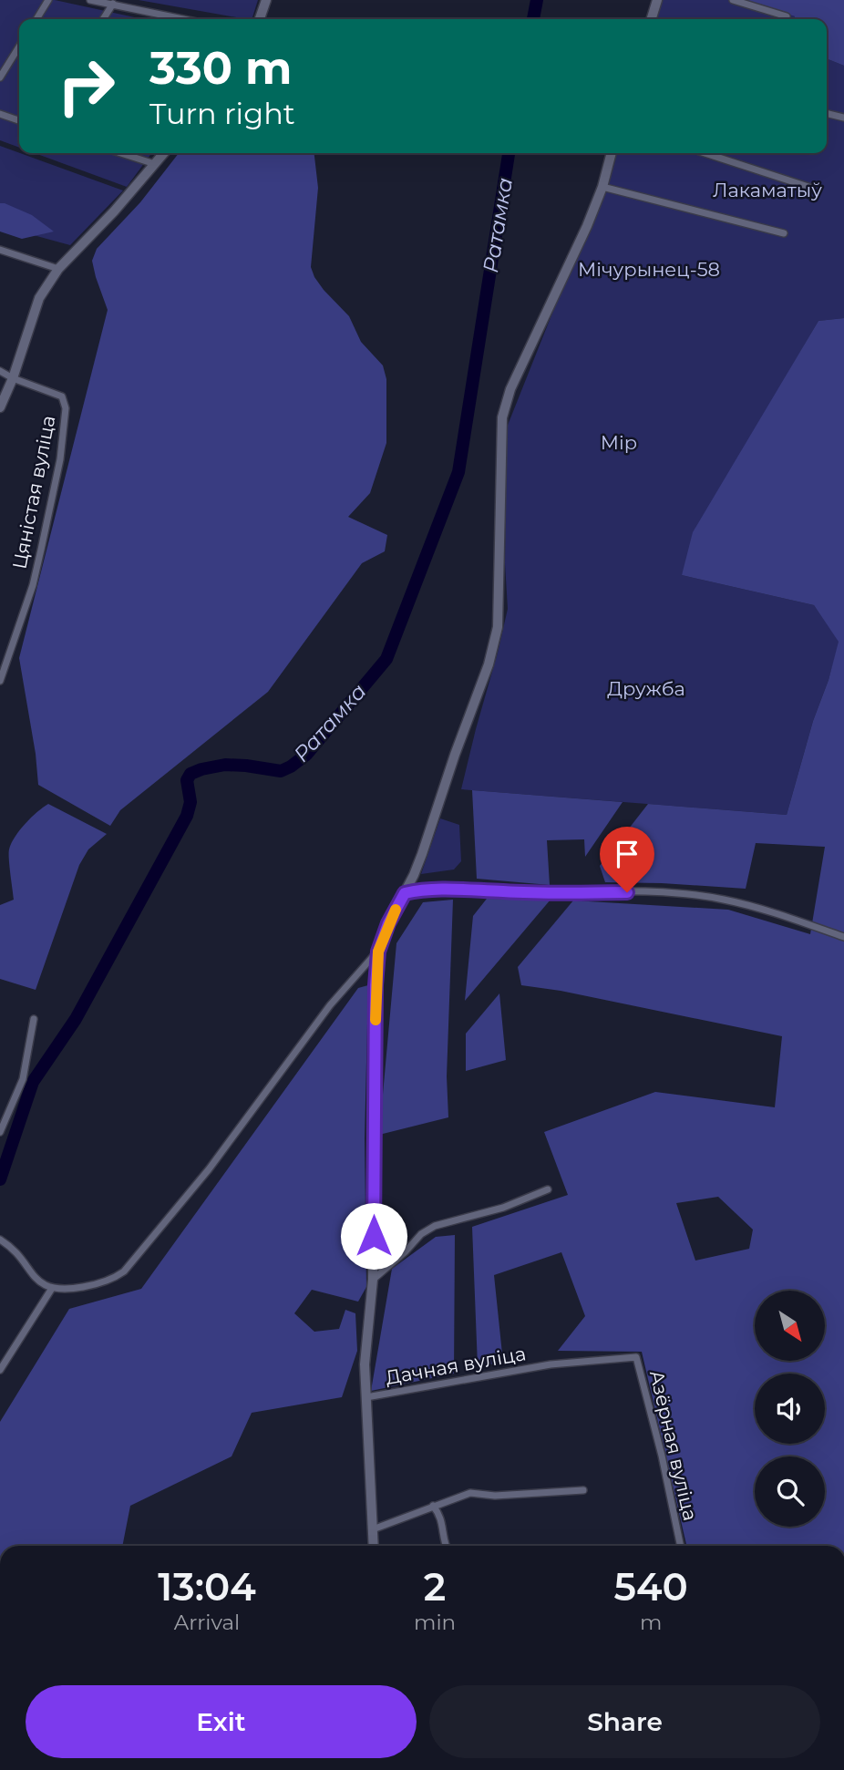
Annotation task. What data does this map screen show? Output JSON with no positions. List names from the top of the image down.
{
  "streets": {
    "street": ["Цяністая вуліца", "Дачная вуліца", "Азёрная вуліца"]
  },
  "crossings": [
    ["Дачная вуліца", "Азёрная вуліца"]
  ],
  "water": ["Ратамка"],
  "parks": [
    "Лакаматыў",
    "Мічурынец-58",
    "Мір",
    "Дружба"
  ],
  "north": "bottom right",
  "page": {
    "turn": ["330 m", "Turn right"],
    "eta": [
      "13:04",
      "Arrival",
      "2",
      "min",
      "540",
      "m"
    ],
    "buttons": ["Exit", "Share"]
  }
}
